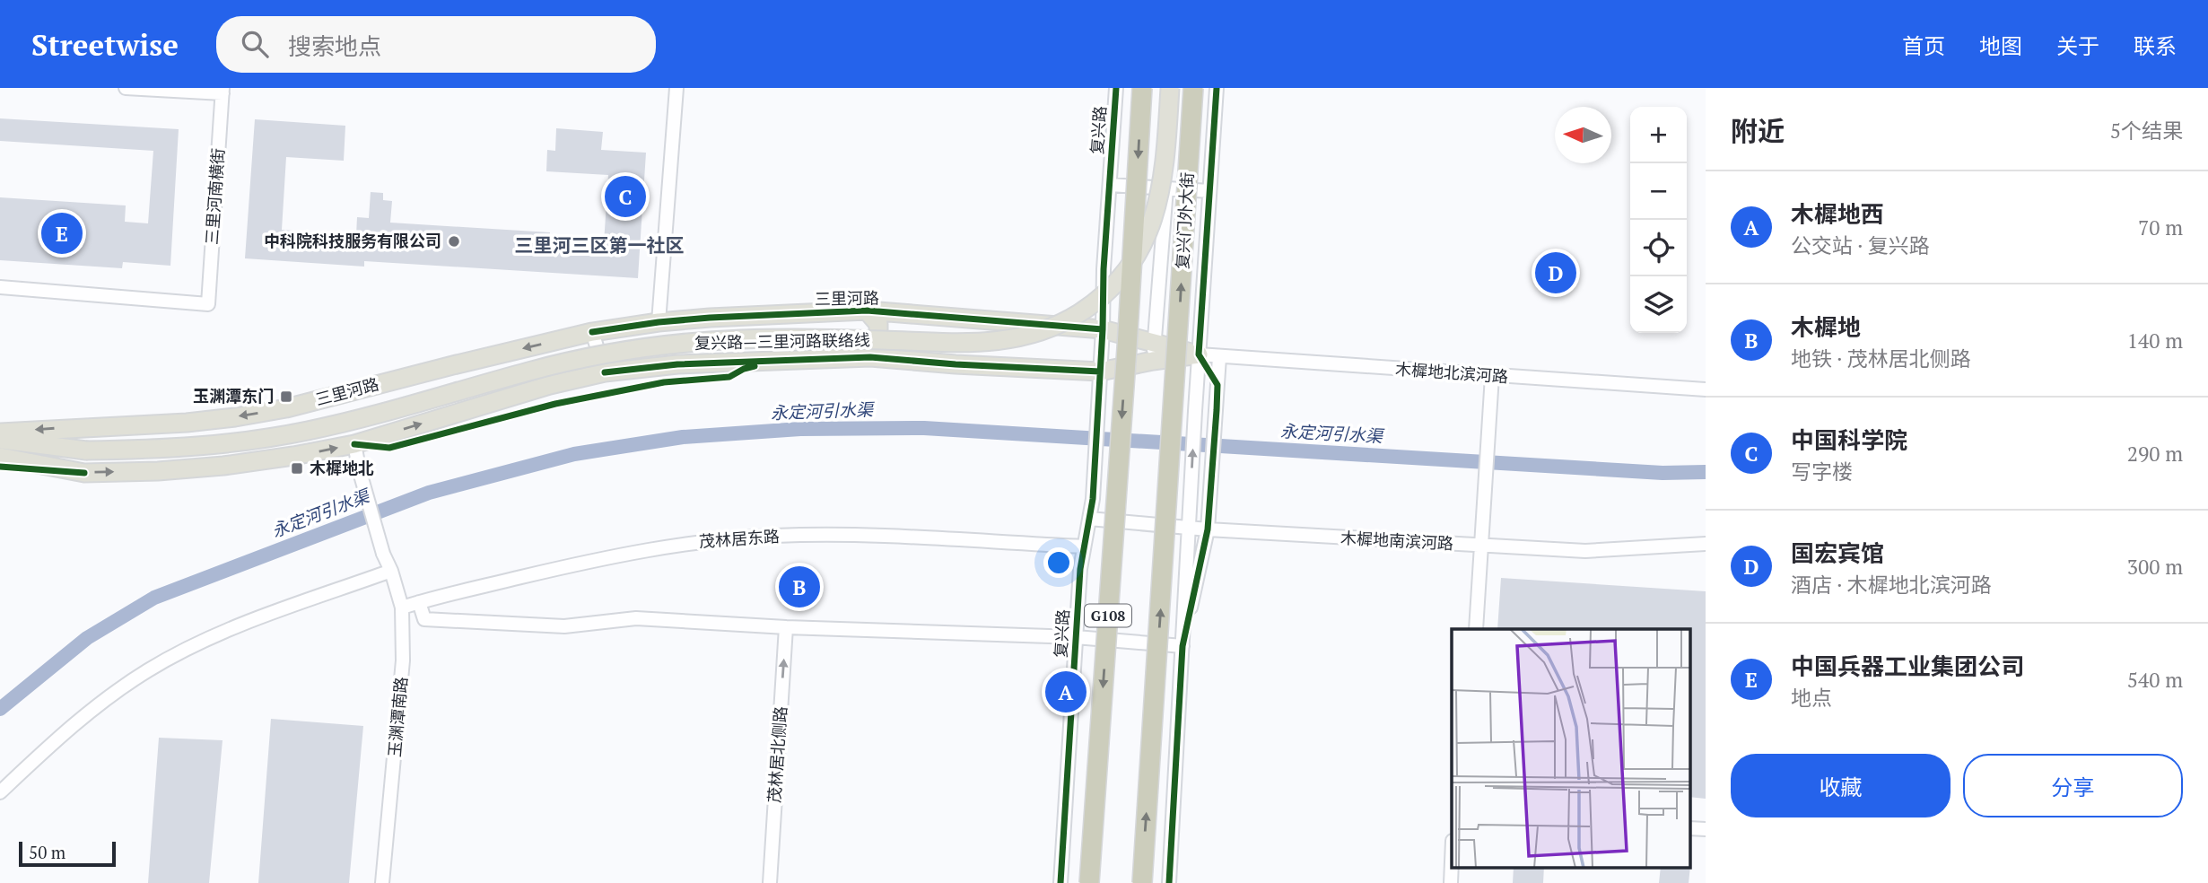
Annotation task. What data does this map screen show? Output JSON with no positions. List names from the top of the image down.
{
  "streets": {
    "highway": ["复兴门外大街", "G108"],
    "main road": ["三里河路", "复兴路—三里河路联络线"],
    "street": [
      "复兴路",
      "三里河南横街",
      "木樨地北滨河路",
      "茂林居东路",
      "木樨地南滨河路",
      "玉渊潭南路",
      "茂林居北侧路"
    ]
  },
  "crossings": [
    ["复兴路", "三里河路"],
    ["复兴路", "茂林居东路"],
    ["复兴路", "木樨地南滨河路"],
    ["三里河路", "木樨地北滨河路"],
    ["茂林居东路", "玉渊潭南路"]
  ],
  "one_way": ["茂林居北侧路"],
  "districts": ["三里河三区第一社区"],
  "water": ["永定河引水渠"],
  "places": {
    "other": ["中科院科技服务有限公司"],
    "transit": ["玉渊潭东门", "木樨地北"]
  },
  "scale_bar": "50 m",
  "north": "left",
  "page": {
    "header": "Streetwise",
    "search": "搜索地点",
    "nav": [
      "首页",
      "地图",
      "关于",
      "联系"
    ],
    "heading": ["附近", "5个结果"],
    "map_buttons": ["+", "−"],
    "list": [
      {
        "mark": "A",
        "name": "木樨地西",
        "note": "公交站 · 复兴路",
        "value": "70 m"
      },
      {
        "mark": "B",
        "name": "木樨地",
        "note": "地铁 · 茂林居北侧路",
        "value": "140 m"
      },
      {
        "mark": "C",
        "name": "中国科学院",
        "note": "写字楼",
        "value": "290 m"
      },
      {
        "mark": "D",
        "name": "国宏宾馆",
        "note": "酒店 · 木樨地北滨河路",
        "value": "300 m"
      },
      {
        "mark": "E",
        "name": "中国兵器工业集团公司",
        "note": "地点",
        "value": "540 m"
      }
    ],
    "pins": [
      "C",
      "E",
      "D",
      "B",
      "A"
    ],
    "buttons": ["收藏", "分享"],
    "scale": "50 m"
  }
}
